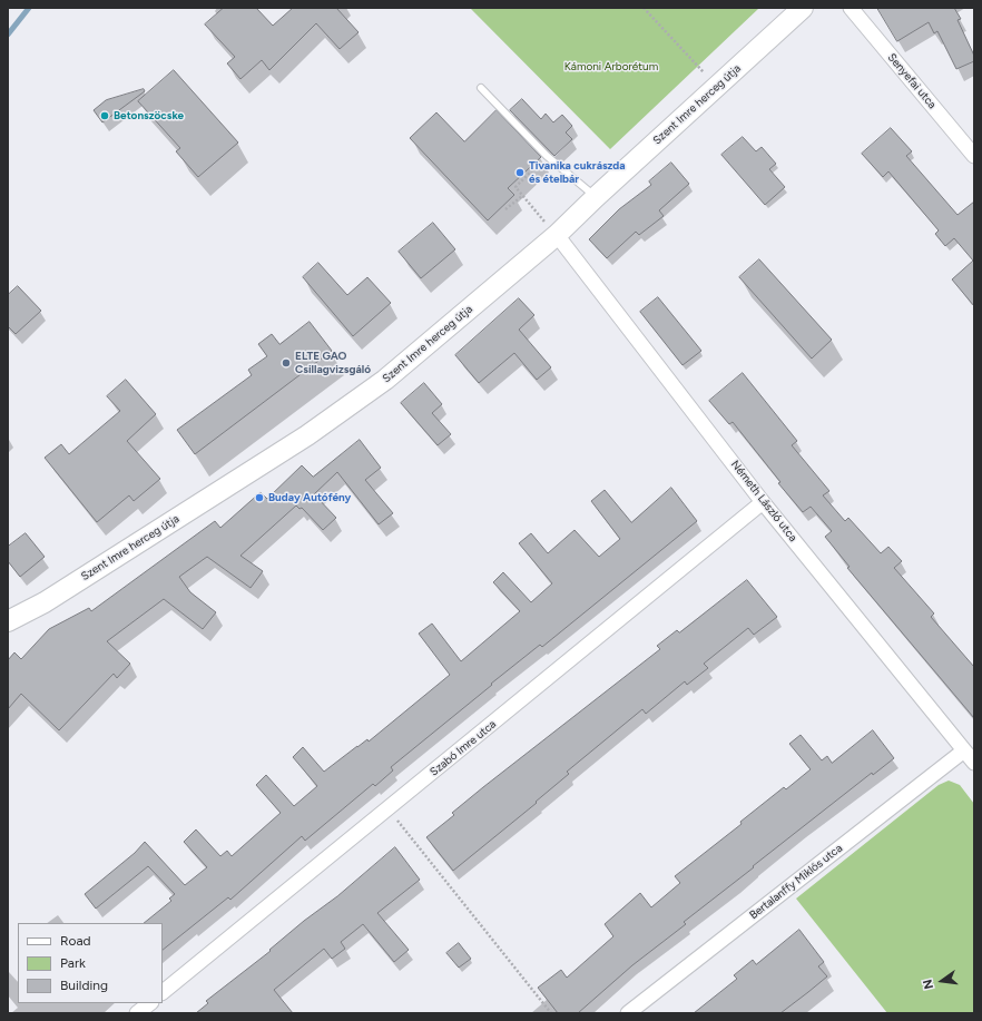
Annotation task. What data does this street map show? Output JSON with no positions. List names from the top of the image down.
{
  "streets": {
    "main road": ["Szent Imre herceg útja"],
    "street": [
      "Senyefai utca",
      "Németh László utca",
      "Szabó Imre utca",
      "Bertalanffy Miklós utca"
    ]
  },
  "crossings": [
    ["Szent Imre herceg útja", "Németh László utca"],
    ["Németh László utca", "Szabó Imre utca"],
    ["Németh László utca", "Bertalanffy Miklós utca"]
  ],
  "parks": ["Kámoni Arborétum"],
  "places": [
    "Betonszöcske",
    "Tivanika cukrászda és ételbár",
    "ELTE GAO Csillagvizsgáló",
    "Buday Autófény"
  ],
  "legend": ["Road", "Park", "Building"],
  "north": "left"
}
